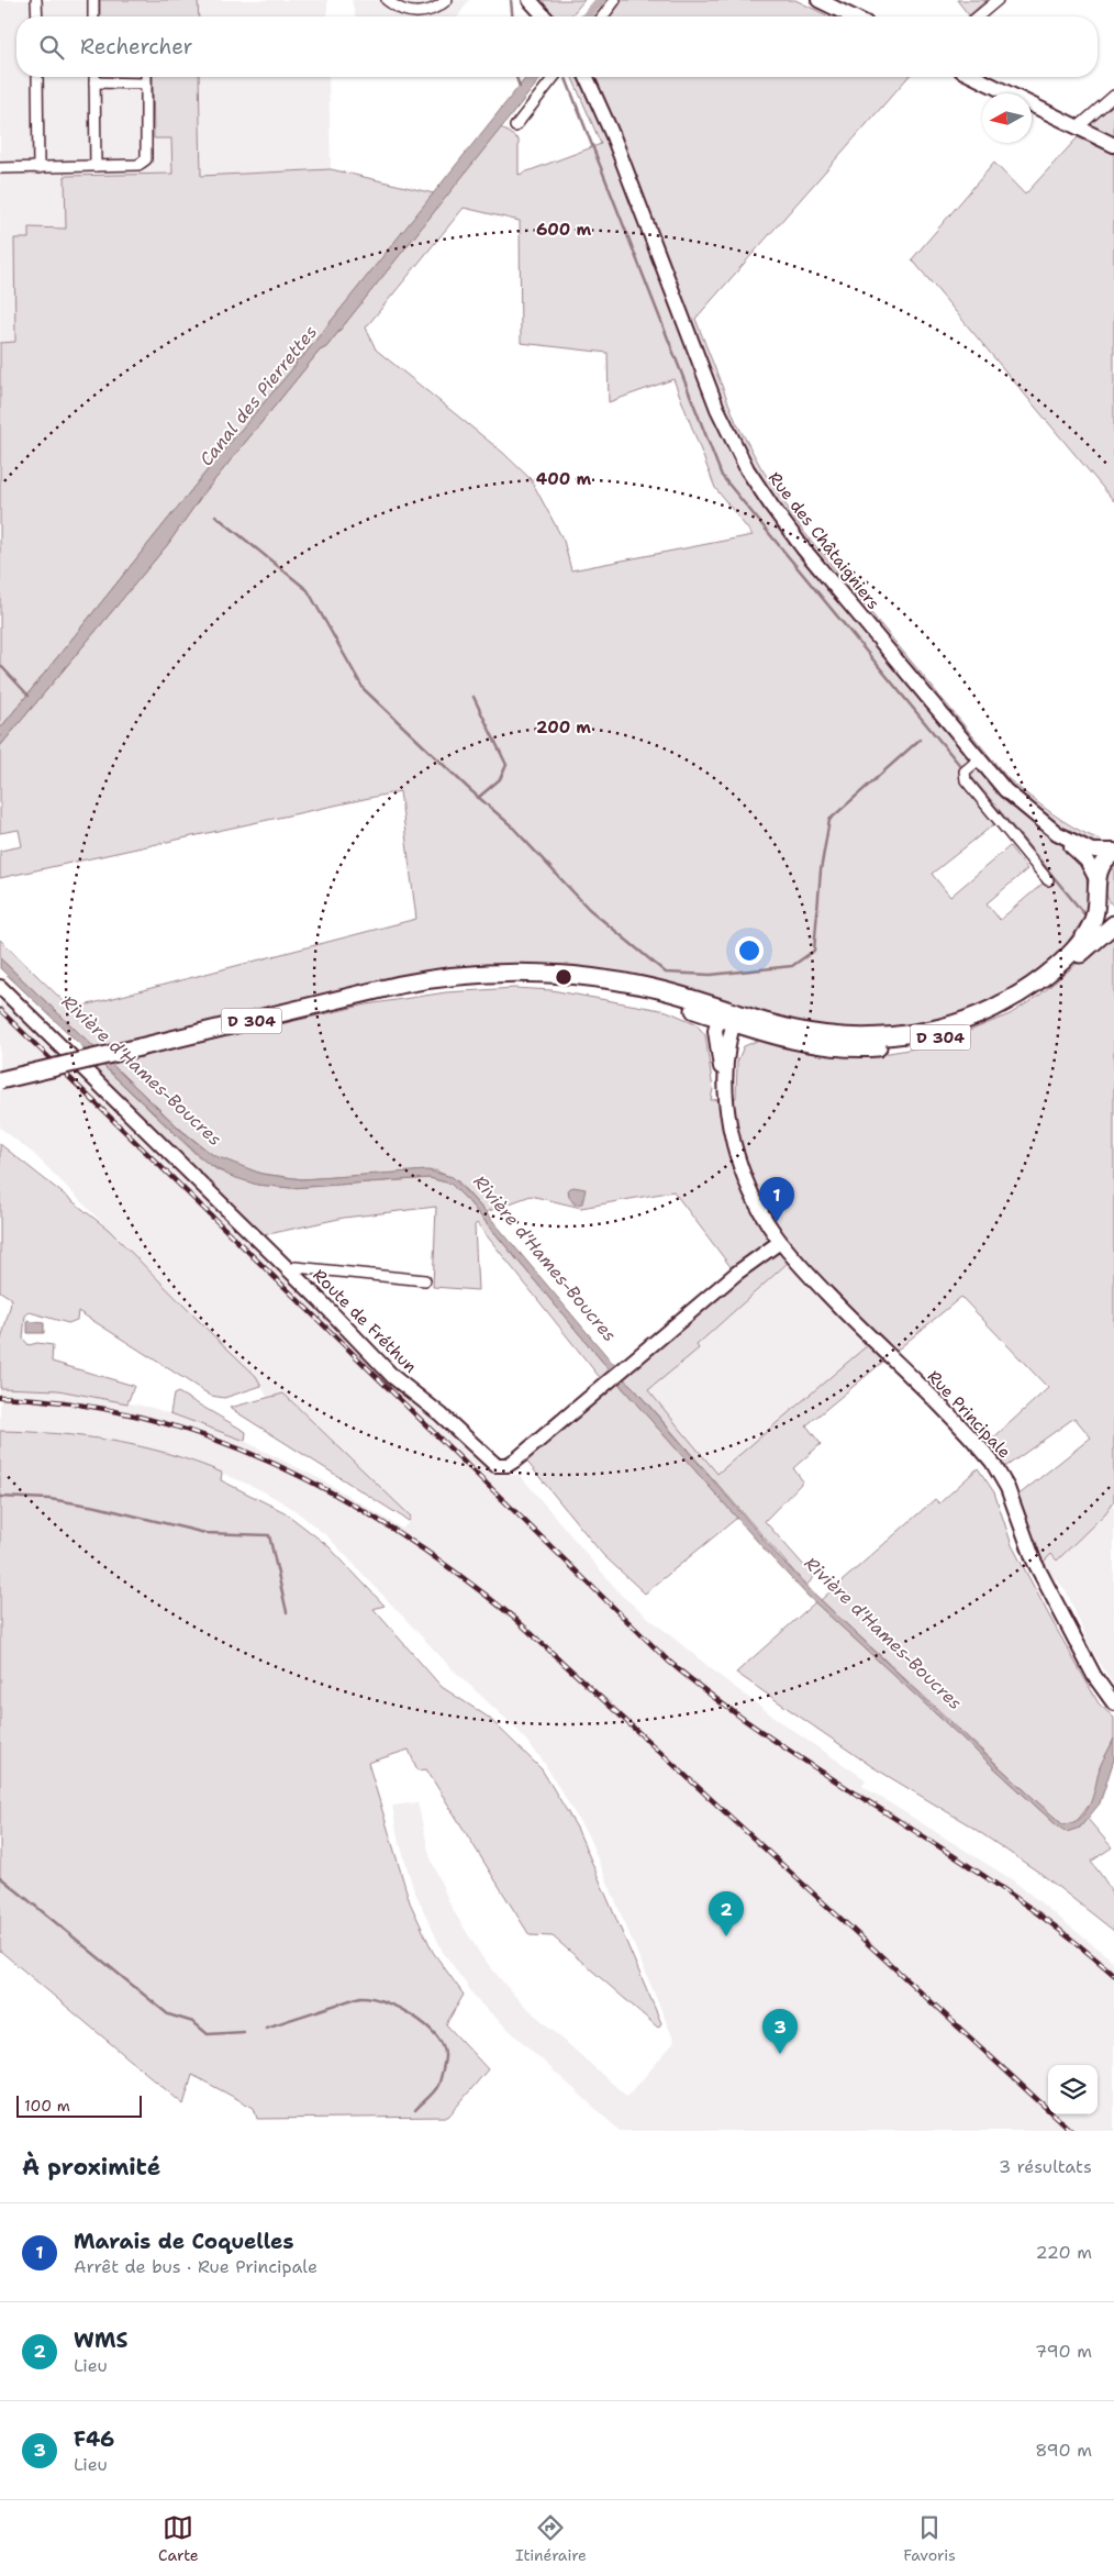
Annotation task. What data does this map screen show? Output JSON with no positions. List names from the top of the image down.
{
  "streets": {
    "main road": ["D 304"],
    "street": ["Rue des Châtaigniers", "Route de Fréthun", "Rue Principale"]
  },
  "crossings": [
    ["Route de Fréthun", "Rue Principale"]
  ],
  "water": ["Canal des Pierrettes", "Rivière d'Hames-Boucres"],
  "scale_bar": "100 m",
  "north": "left",
  "page": {
    "search": "Rechercher",
    "pins": ["1", "2", "3"],
    "scale": "100 m",
    "heading": ["À proximité", "3 résultats"],
    "list": [
      {
        "mark": "1",
        "name": "Marais de Coquelles",
        "note": "Arrêt de bus · Rue Principale",
        "value": "220 m"
      },
      {
        "mark": "2",
        "name": "WMS",
        "note": "Lieu",
        "value": "790 m"
      },
      {
        "mark": "3",
        "name": "F46",
        "note": "Lieu",
        "value": "890 m"
      }
    ],
    "nav": ["Carte", "Itinéraire", "Favoris"]
  },
  "rings": ["600 m", "400 m", "200 m"]
}
